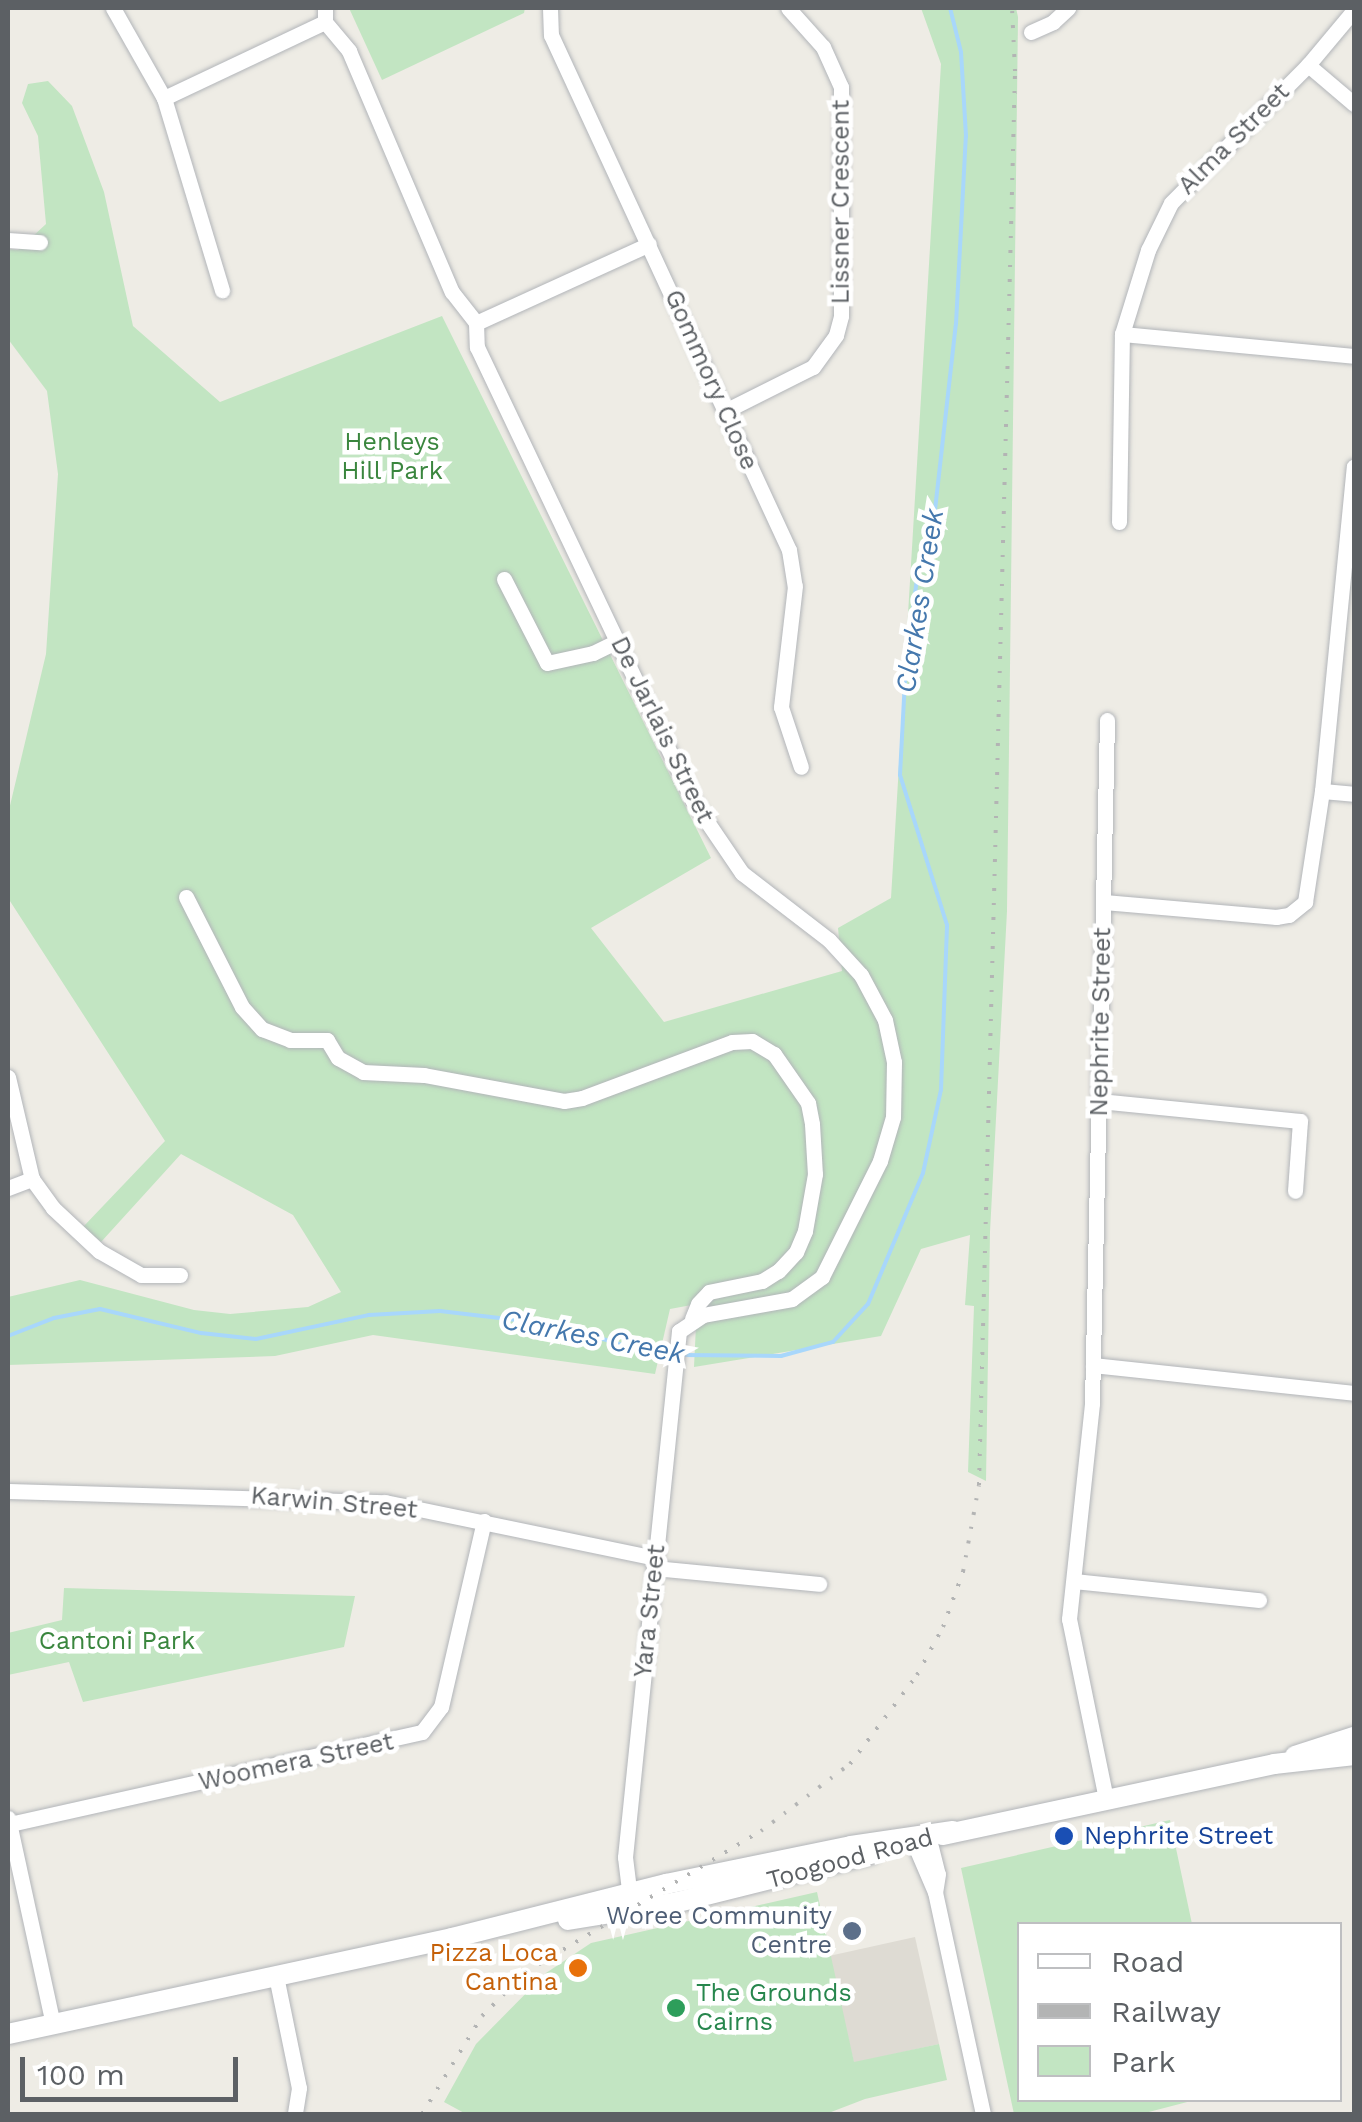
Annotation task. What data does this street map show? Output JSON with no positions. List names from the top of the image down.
{
  "streets": {
    "street": [
      "Alma Street",
      "Lissner Crescent",
      "Gommory Close",
      "De Jarlais Street",
      "Nephrite Street",
      "Karwin Street",
      "Yara Street",
      "Woomera Street",
      "Toogood Road"
    ]
  },
  "crossings": [
    ["Lissner Crescent", "Gommory Close"],
    ["De Jarlais Street", "Yara Street"],
    ["Nephrite Street", "Toogood Road"],
    ["Karwin Street", "Yara Street"],
    ["Karwin Street", "Woomera Street"],
    ["Yara Street", "Toogood Road"]
  ],
  "water": ["Clarkes Creek"],
  "parks": ["Henleys Hill Park", "Cantoni Park"],
  "places": [
    "Nephrite Street",
    "Woree Community Centre",
    "Pizza Loca Cantina",
    "The Grounds Cairns"
  ],
  "legend": ["Road", "Railway", "Park"],
  "scale_bar": "100 m"
}
